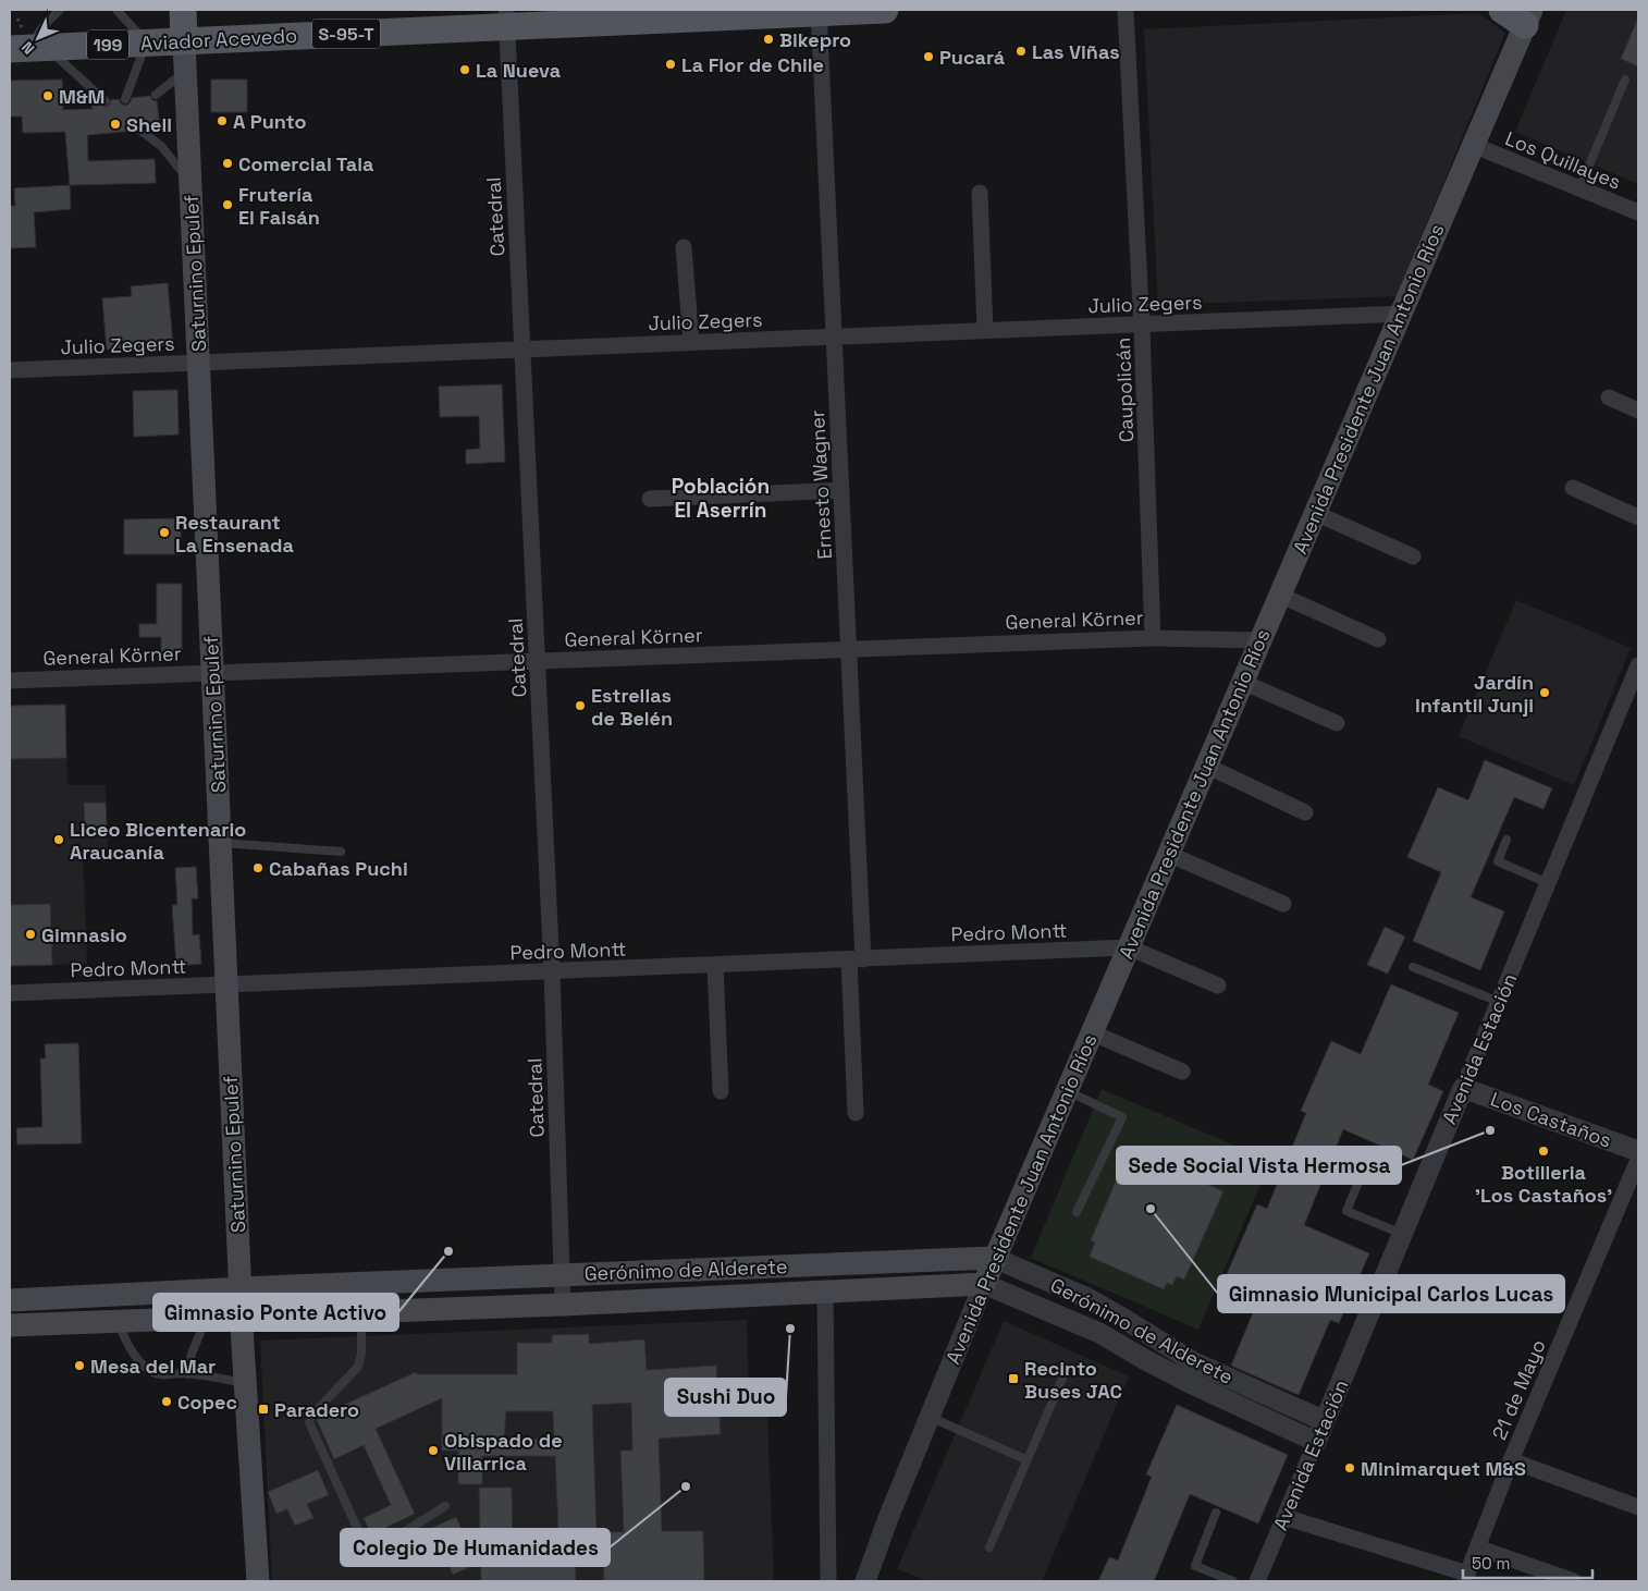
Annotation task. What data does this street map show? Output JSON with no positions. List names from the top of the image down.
{
  "streets": {
    "main road": [
      "S-95-T",
      "Aviador Acevedo",
      "199",
      "Saturnino Epulef",
      "Avenida Presidente Juan Antonio Ríos",
      "Gerónimo de Alderete"
    ],
    "street": [
      "Los Quillayes",
      "Catedral",
      "Julio Zegers",
      "Caupolicán",
      "Ernesto Wagner",
      "General Körner",
      "Pedro Montt",
      "Avenida Estación",
      "Los Castaños",
      "21 de Mayo"
    ]
  },
  "crossings": [
    ["Aviador Acevedo", "Catedral"],
    ["Aviador Acevedo", "Saturnino Epulef"],
    ["Aviador Acevedo", "Ernesto Wagner"],
    ["Los Quillayes", "Avenida Presidente Juan Antonio Ríos"],
    ["Catedral", "Julio Zegers"],
    ["Catedral", "General Körner"],
    ["Catedral", "Pedro Montt"],
    ["Catedral", "Gerónimo de Alderete"],
    ["Saturnino Epulef", "Julio Zegers"],
    ["Saturnino Epulef", "General Körner"],
    ["Saturnino Epulef", "Pedro Montt"],
    ["Saturnino Epulef", "Gerónimo de Alderete"],
    ["Julio Zegers", "Avenida Presidente Juan Antonio Ríos"],
    ["Julio Zegers", "Caupolicán"],
    ["Julio Zegers", "Ernesto Wagner"],
    ["Avenida Presidente Juan Antonio Ríos", "General Körner"],
    ["Avenida Presidente Juan Antonio Ríos", "Pedro Montt"],
    ["Avenida Presidente Juan Antonio Ríos", "Gerónimo de Alderete"],
    ["Caupolicán", "General Körner"],
    ["Ernesto Wagner", "General Körner"],
    ["Ernesto Wagner", "Pedro Montt"],
    ["Avenida Estación", "Los Castaños"],
    ["Avenida Estación", "Gerónimo de Alderete"],
    ["Avenida Estación", "21 de Mayo"]
  ],
  "districts": ["Población El Aserrín"],
  "places": {
    "other": [
      "Bikepro",
      "Las Viñas",
      "Pucará",
      "La Flor de Chile",
      "La Nueva",
      "M&M",
      "A Punto",
      "Shell",
      "Comercial Tala",
      "Frutería El Faisán",
      "Restaurant La Ensenada",
      "Jardín Infantil Junji",
      "Estrellas de Belén",
      "Liceo Bicentenario Araucanía",
      "Cabañas Puchi",
      "Gimnasio",
      "Sede Social Vista Hermosa",
      "Botilleria 'Los Castaños'",
      "Gimnasio Municipal Carlos Lucas",
      "Gimnasio Ponte Activo",
      "Sushi Duo",
      "Mesa del Mar",
      "Copec",
      "Obispado de Villarrica",
      "Minimarquet M&S",
      "Colegio De Humanidades"
    ],
    "transit": ["Recinto Buses JAC", "Paradero"]
  },
  "scale_bar": "50 m",
  "north": "bottom left"
}
